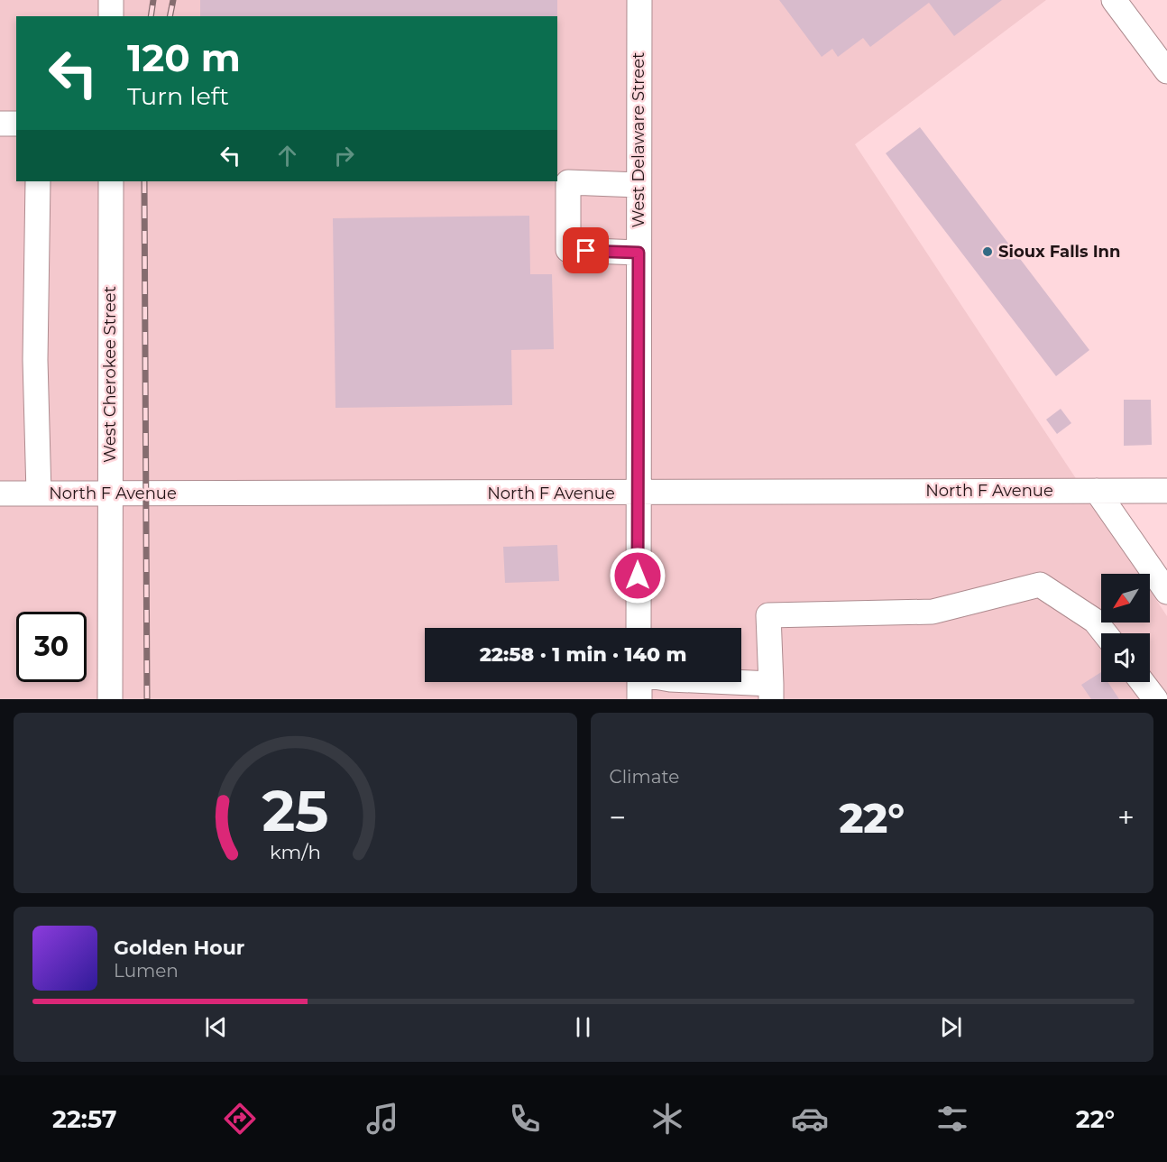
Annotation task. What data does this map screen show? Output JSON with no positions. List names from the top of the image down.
{
  "streets": {
    "street": ["West Delaware Street", "West Cherokee Street", "North F Avenue"]
  },
  "crossings": [
    ["West Delaware Street", "North F Avenue"],
    ["West Cherokee Street", "North F Avenue"]
  ],
  "places": ["Sioux Falls Inn"],
  "north": "bottom left",
  "page": {
    "turn": ["120 m", "Turn left"],
    "limit": "30",
    "trip": "22:58 · 1 min · 140 m",
    "tile": "Climate",
    "heat": ["−", "22°", "+"],
    "song": ["Golden Hour", "Lumen"],
    "tabs": ["22:57", "22°"],
    "gauge": ["25", "km/h"]
  }
}
